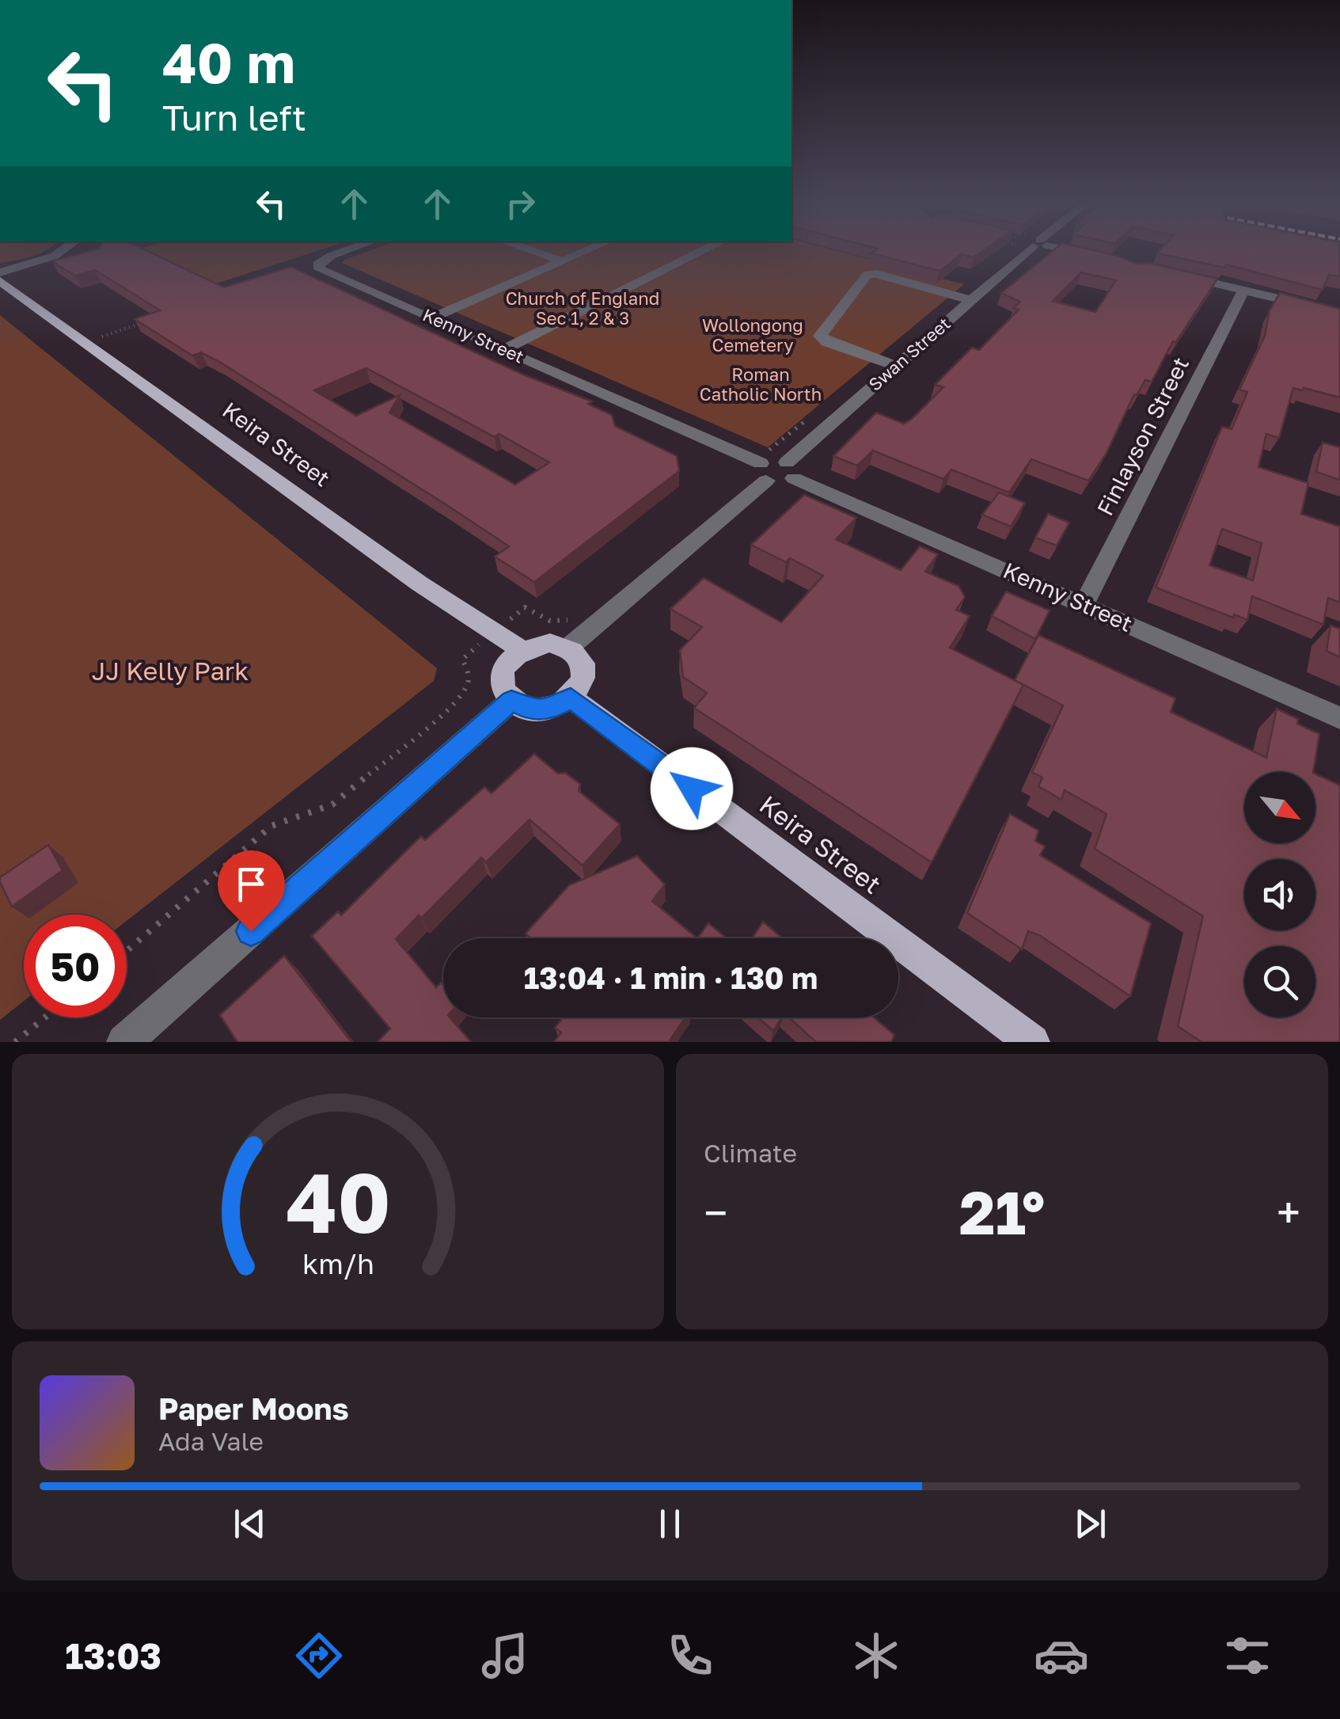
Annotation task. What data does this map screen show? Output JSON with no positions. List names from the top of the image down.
{
  "streets": {
    "main road": ["Keira Street"],
    "street": ["Kenny Street", "Swan Street", "Finlayson Street"]
  },
  "crossings": [
    ["Kenny Street", "Swan Street"],
    ["Kenny Street", "Finlayson Street"]
  ],
  "parks": [
    "Church of England Sec 1, 2 & 3",
    "Wollongong Cemetery",
    "Roman Catholic North",
    "JJ Kelly Park"
  ],
  "north": "bottom right",
  "page": {
    "turn": ["40 m", "Turn left"],
    "limit": "50",
    "trip": "13:04 · 1 min · 130 m",
    "tile": "Climate",
    "heat": ["−", "21°", "+"],
    "song": ["Paper Moons", "Ada Vale"],
    "tabs": "13:03",
    "gauge": ["40", "km/h"]
  }
}
